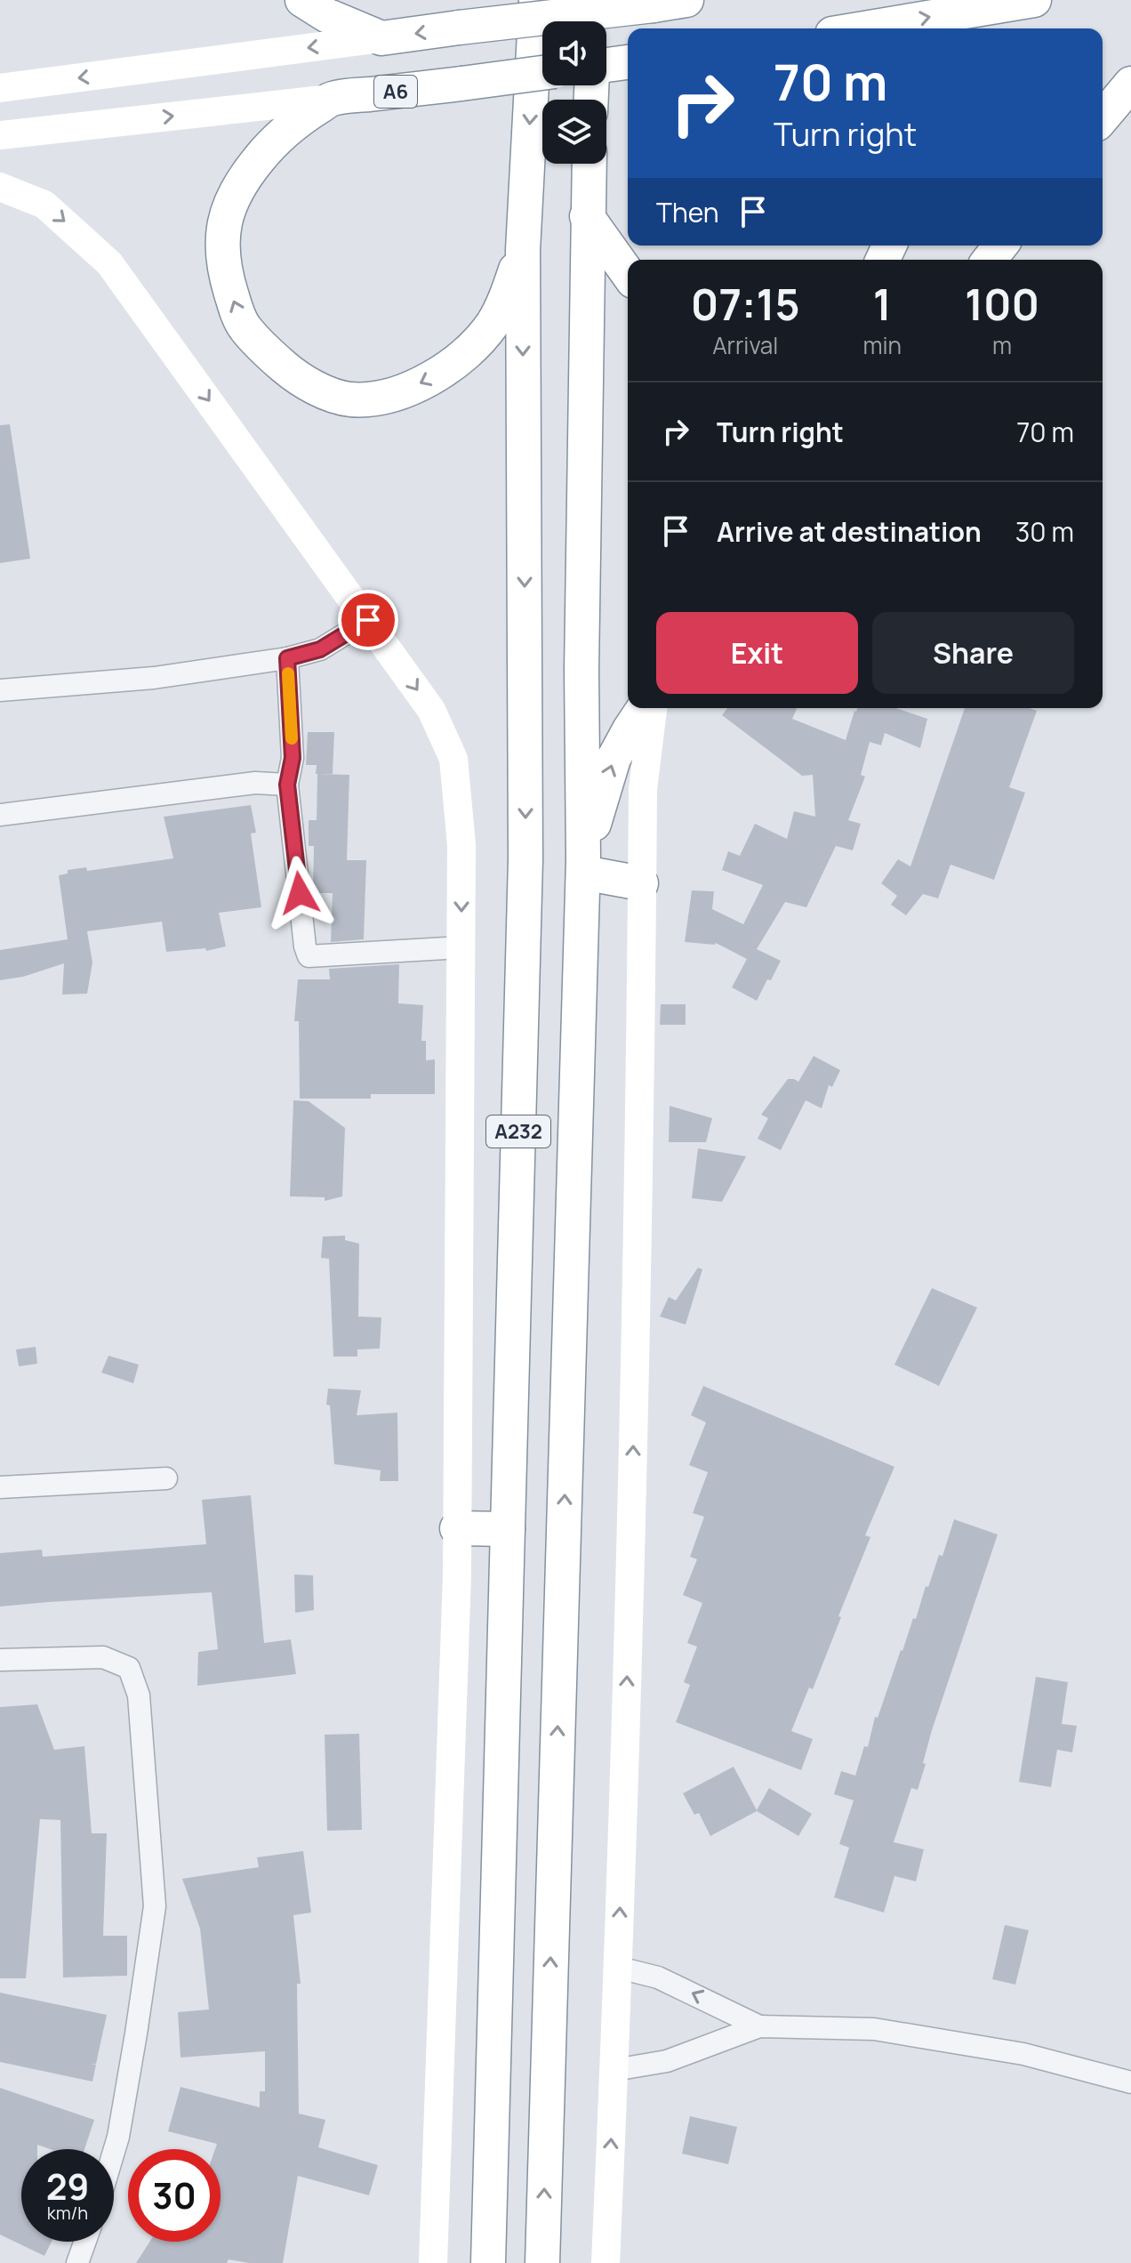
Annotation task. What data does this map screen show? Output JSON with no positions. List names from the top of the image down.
{
  "streets": {
    "highway": ["A6", "A232"]
  },
  "page": {
    "turn": ["70 m", "Turn right"],
    "then": "Then",
    "eta": [
      "07:15",
      "Arrival",
      "1",
      "min",
      "100",
      "m"
    ],
    "list": [
      {
        "name": "Turn right",
        "value": "70 m"
      },
      {
        "name": "Arrive at destination",
        "value": "30 m"
      }
    ],
    "buttons": ["Exit", "Share"],
    "speed": "29 km/h",
    "limit": "30"
  }
}
